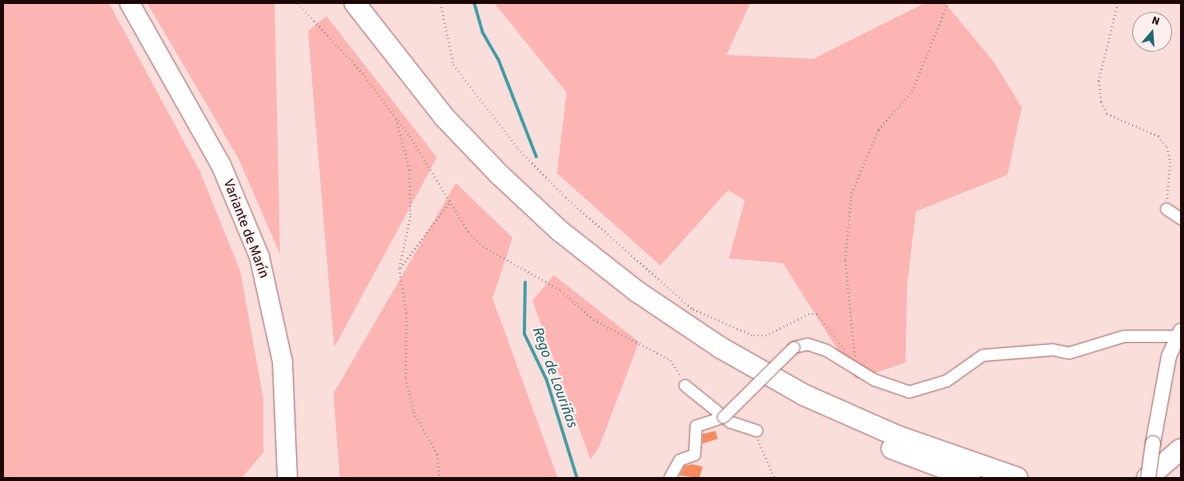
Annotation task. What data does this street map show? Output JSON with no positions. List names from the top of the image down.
{
  "streets": {
    "highway": ["Variante de Marín"]
  },
  "water": ["Rego de Louriñas"],
  "north": "top"
}
